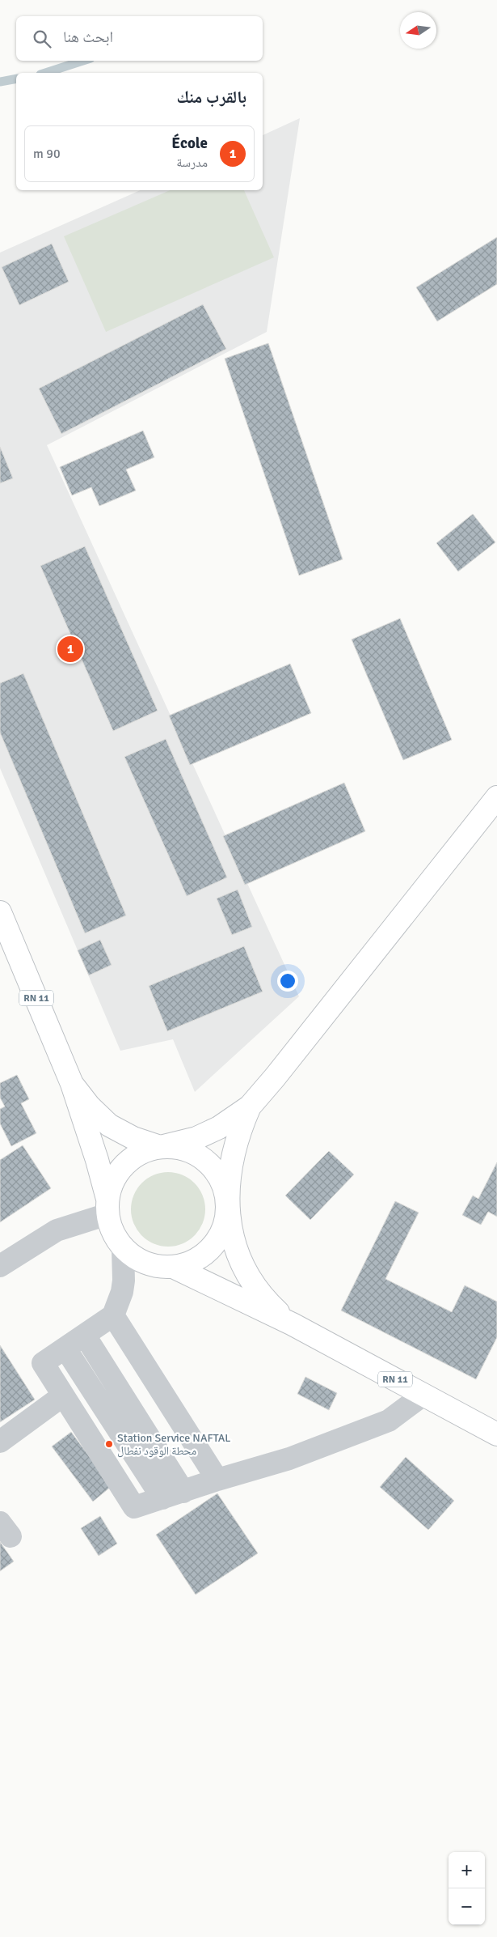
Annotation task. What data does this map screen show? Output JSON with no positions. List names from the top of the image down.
{
  "streets": {
    "main road": ["RN 11"]
  },
  "places": ["Station Service NAFTAL محطة الوقود نفطال"],
  "north": "left",
  "page": {
    "search": "ابحث هنا",
    "heading": "بالقرب منك",
    "list": [
      {
        "mark": "1",
        "name": "École",
        "note": "مدرسة",
        "value": "90 m"
      }
    ],
    "pins": "1",
    "map_buttons": ["+", "−"]
  }
}
